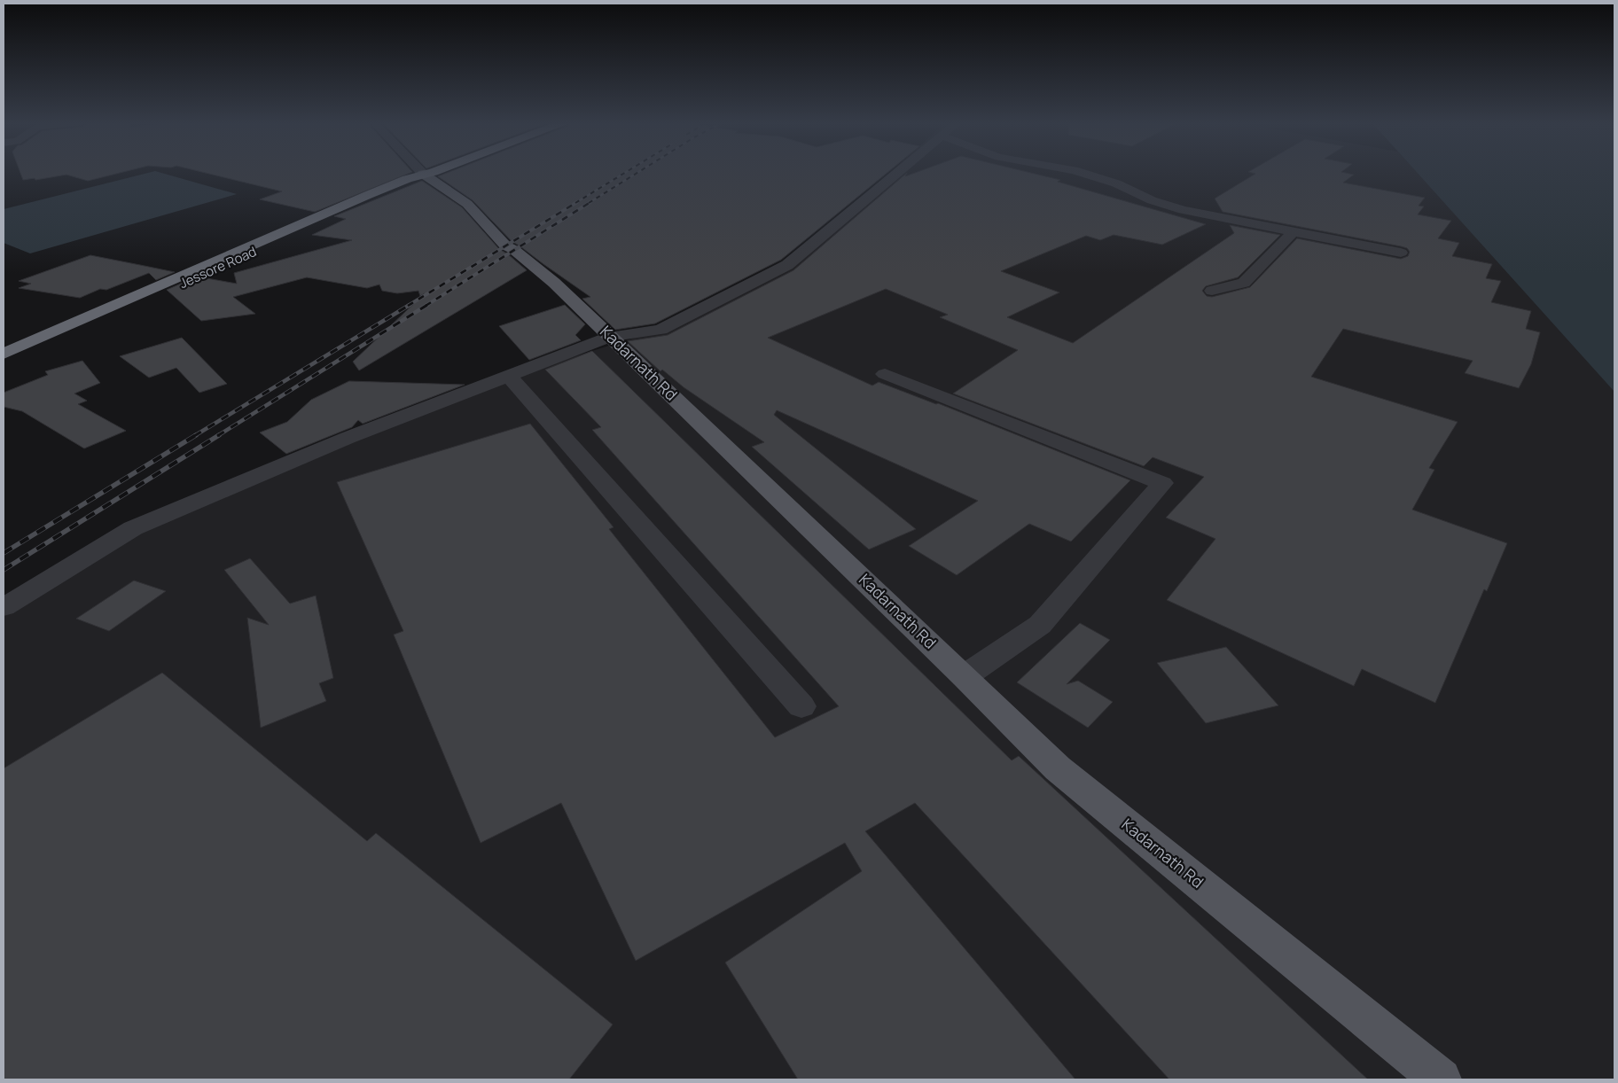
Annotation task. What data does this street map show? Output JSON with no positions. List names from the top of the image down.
{
  "streets": {
    "highway": ["Jessore Road"],
    "main road": ["Kadarnath Rd"]
  },
  "crossings": [
    ["Jessore Road", "Kadarnath Rd"]
  ]
}
